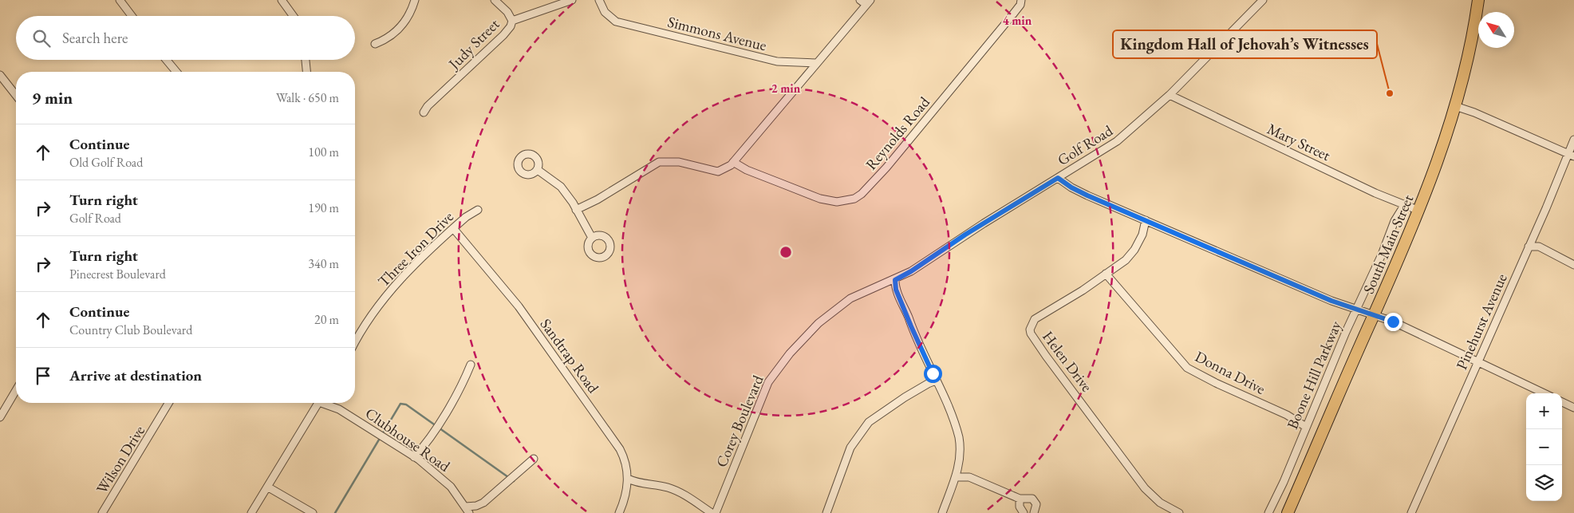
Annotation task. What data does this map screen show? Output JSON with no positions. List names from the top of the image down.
{
  "streets": {
    "main road": ["South Main Street"],
    "street": [
      "Simmons Avenue",
      "Judy Street",
      "Reynolds Road",
      "Mary Street",
      "Golf Road",
      "Three Iron Drive",
      "Pinehurst Avenue",
      "Sandtrap Road",
      "Helen Drive",
      "Donna Drive",
      "Boone Hill Parkway",
      "Corey Boulevard",
      "Clubhouse Road",
      "Wilson Drive"
    ]
  },
  "crossings": [
    ["Mary Street", "Golf Road"],
    ["Mary Street", "South Main Street"],
    ["Mary Street", "Boone Hill Parkway"],
    ["Golf Road", "Corey Boulevard"],
    ["Three Iron Drive", "Sandtrap Road"],
    ["Helen Drive", "Donna Drive"],
    ["Donna Drive", "Boone Hill Parkway"]
  ],
  "places": ["Kingdom Hall of Jehovah’s Witnesses"],
  "north": "top left",
  "page": {
    "search": "Search here",
    "heading": ["9 min", "Walk · 650 m"],
    "list": [
      ["Continue", "Old Golf Road", "100 m"],
      ["Turn right", "Golf Road", "190 m"],
      ["Turn right", "Pinecrest Boulevard", "340 m"],
      ["Continue", "Country Club Boulevard", "20 m"],
      "Arrive at destination"
    ],
    "map_buttons": ["+", "−"]
  },
  "rings": ["4 min", "2 min"]
}
